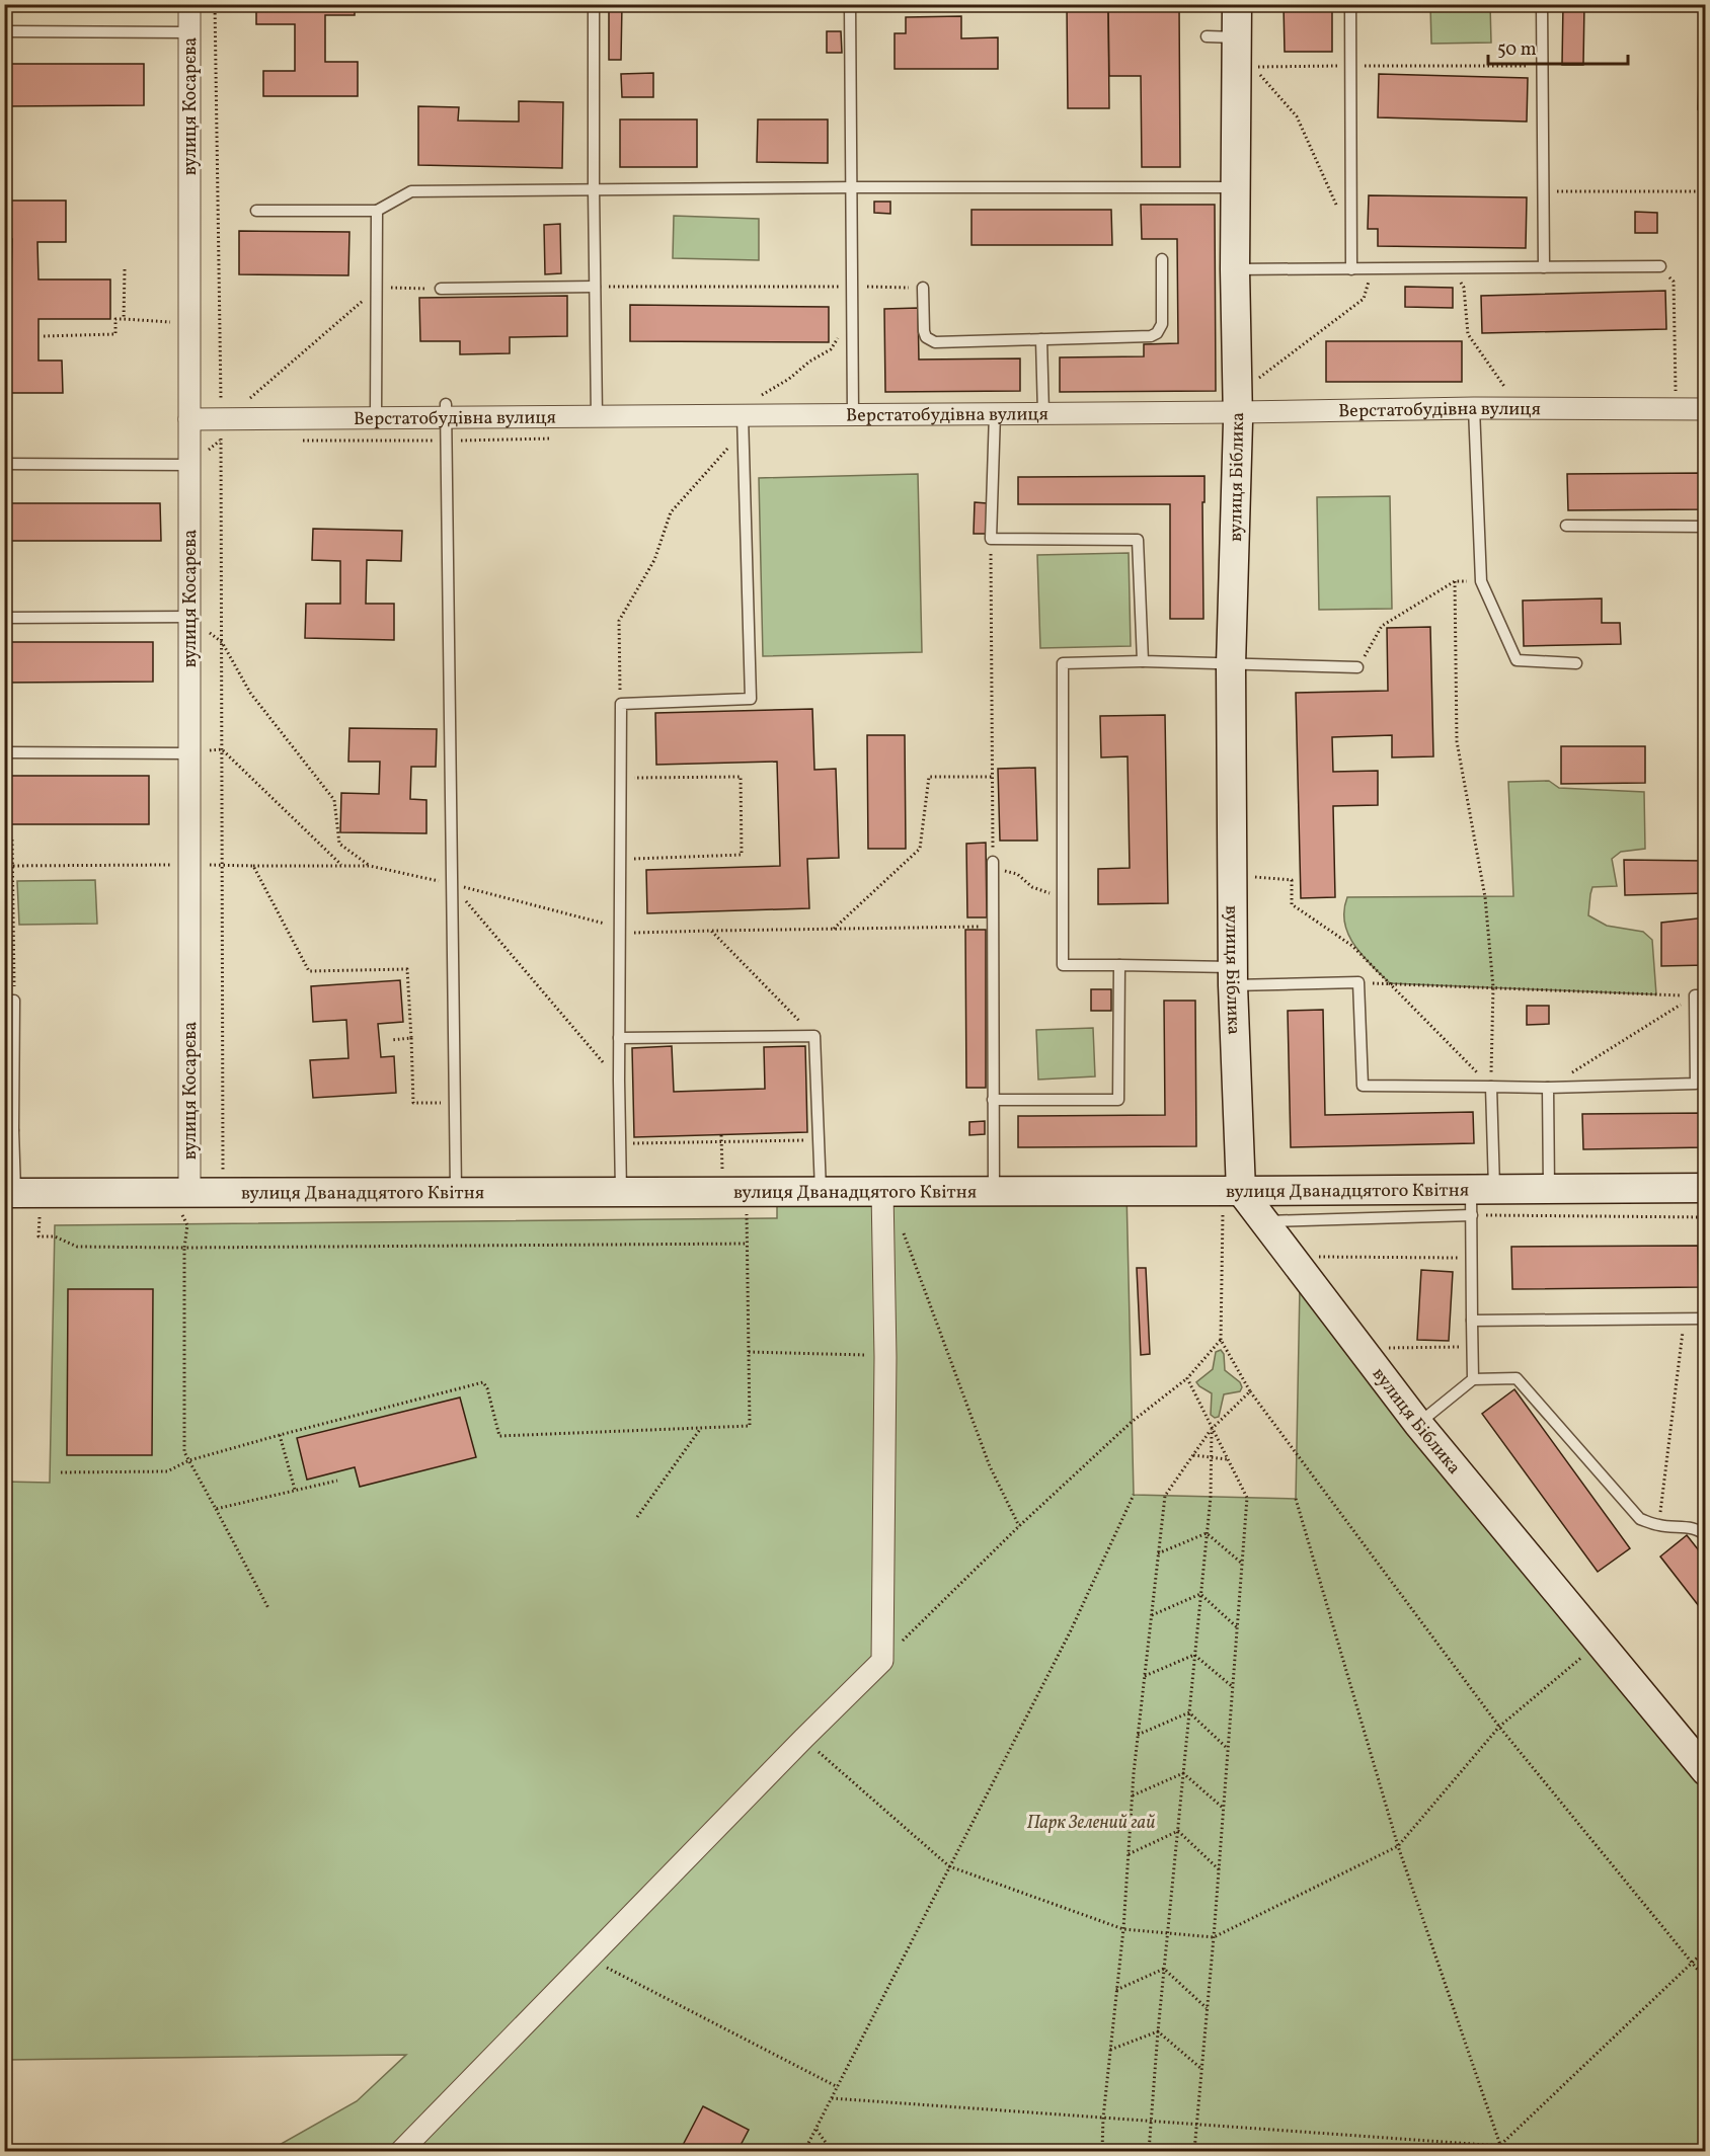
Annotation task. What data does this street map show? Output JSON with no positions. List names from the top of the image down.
{
  "streets": {
    "street": [
      "вулиця Косарєва",
      "Верстатобудівна вулиця",
      "вулиця Біблика",
      "вулиця Дванадцятого Квітня"
    ]
  },
  "crossings": [
    ["вулиця Косарєва", "Верстатобудівна вулиця"],
    ["вулиця Косарєва", "вулиця Дванадцятого Квітня"],
    ["Верстатобудівна вулиця", "вулиця Біблика"],
    ["вулиця Біблика", "вулиця Дванадцятого Квітня"]
  ],
  "parks": ["Парк Зелений гай"],
  "scale_bar": "50 m"
}
